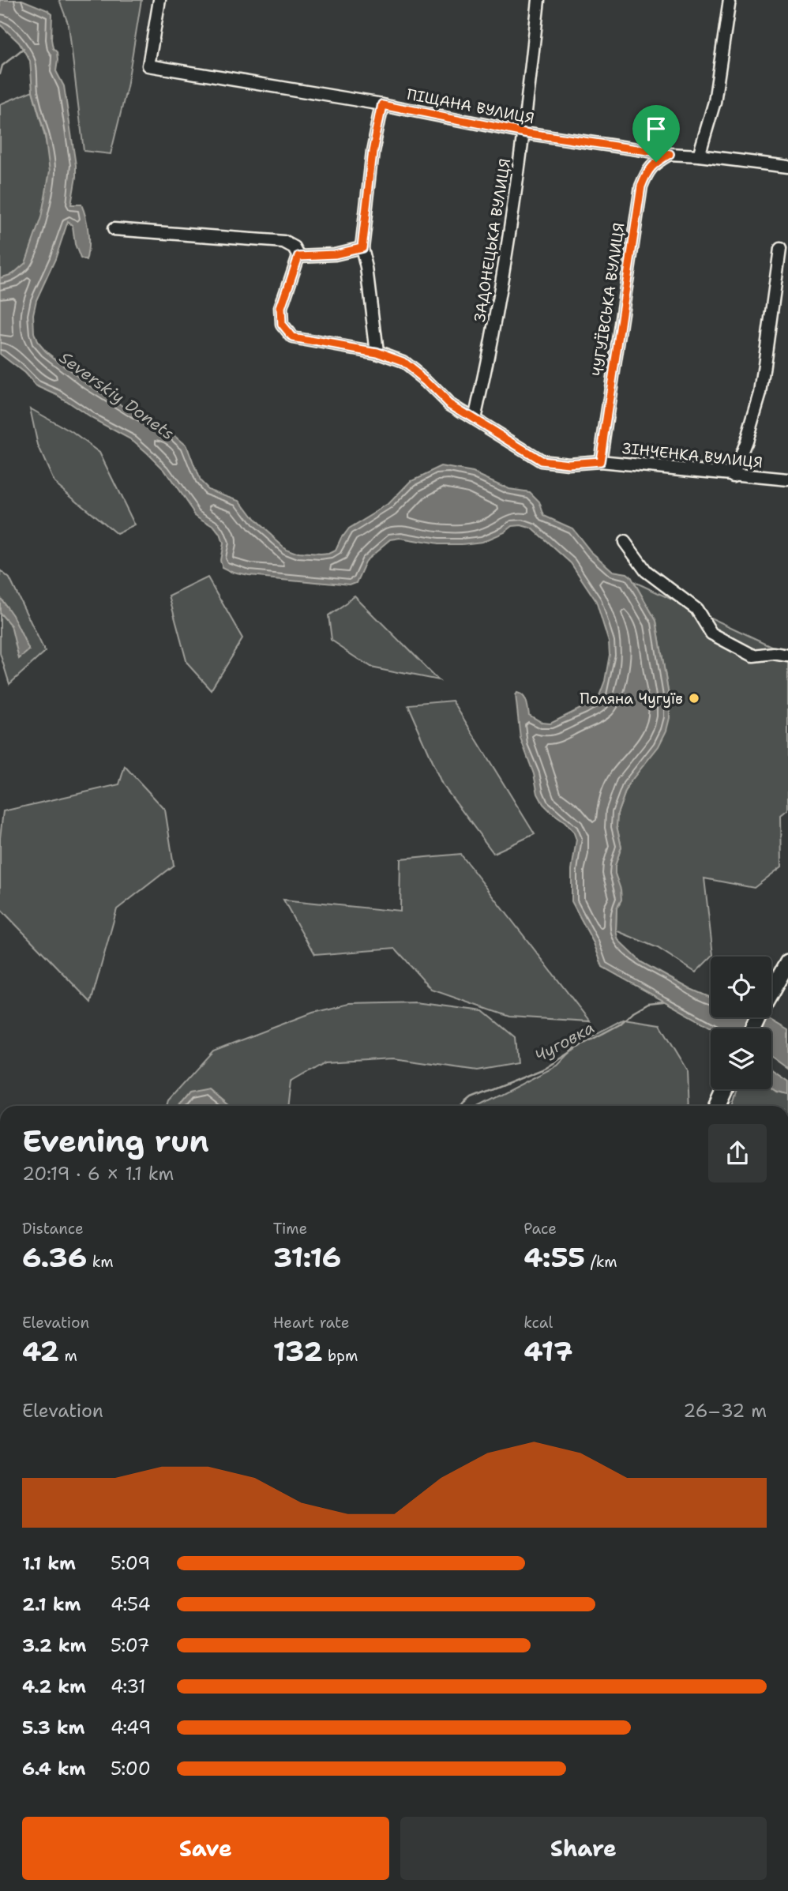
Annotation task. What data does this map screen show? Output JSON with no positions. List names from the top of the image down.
{
  "streets": {
    "street": [
      "ПІЩАНА ВУЛИЦЯ",
      "ЗАДОНЕЦЬКА ВУЛИЦЯ",
      "ЧУГУЇВСЬКА ВУЛИЦЯ",
      "ЗІНЧЕНКА ВУЛИЦЯ"
    ]
  },
  "crossings": [
    ["ПІЩАНА ВУЛИЦЯ", "ЗАДОНЕЦЬКА ВУЛИЦЯ"],
    ["ПІЩАНА ВУЛИЦЯ", "ЧУГУЇВСЬКА ВУЛИЦЯ"],
    ["ЗАДОНЕЦЬКА ВУЛИЦЯ", "ЗІНЧЕНКА ВУЛИЦЯ"],
    ["ЧУГУЇВСЬКА ВУЛИЦЯ", "ЗІНЧЕНКА ВУЛИЦЯ"]
  ],
  "water": ["Severskiy Donets", "Чуговка"],
  "places": ["Поляна Чугуїв"],
  "page": {
    "heading": ["Evening run", "20:19 · 6 × 1.1 km"],
    "stats": [
      ["Distance", "6.36 km"],
      ["Time", "31:16"],
      ["Pace", "4:55 /km"],
      ["Elevation", "42 m"],
      ["Heart rate", "132 bpm"],
      ["kcal", "417"]
    ],
    "chart": ["Elevation", "26–32 m"],
    "list": [
      {
        "name": "1.1 km",
        "note": "5:09"
      },
      {
        "name": "2.1 km",
        "note": "4:54"
      },
      {
        "name": "3.2 km",
        "note": "5:07"
      },
      {
        "name": "4.2 km",
        "note": "4:31"
      },
      {
        "name": "5.3 km",
        "note": "4:49"
      },
      {
        "name": "6.4 km",
        "note": "5:00"
      }
    ],
    "buttons": ["Save", "Share"]
  }
}
